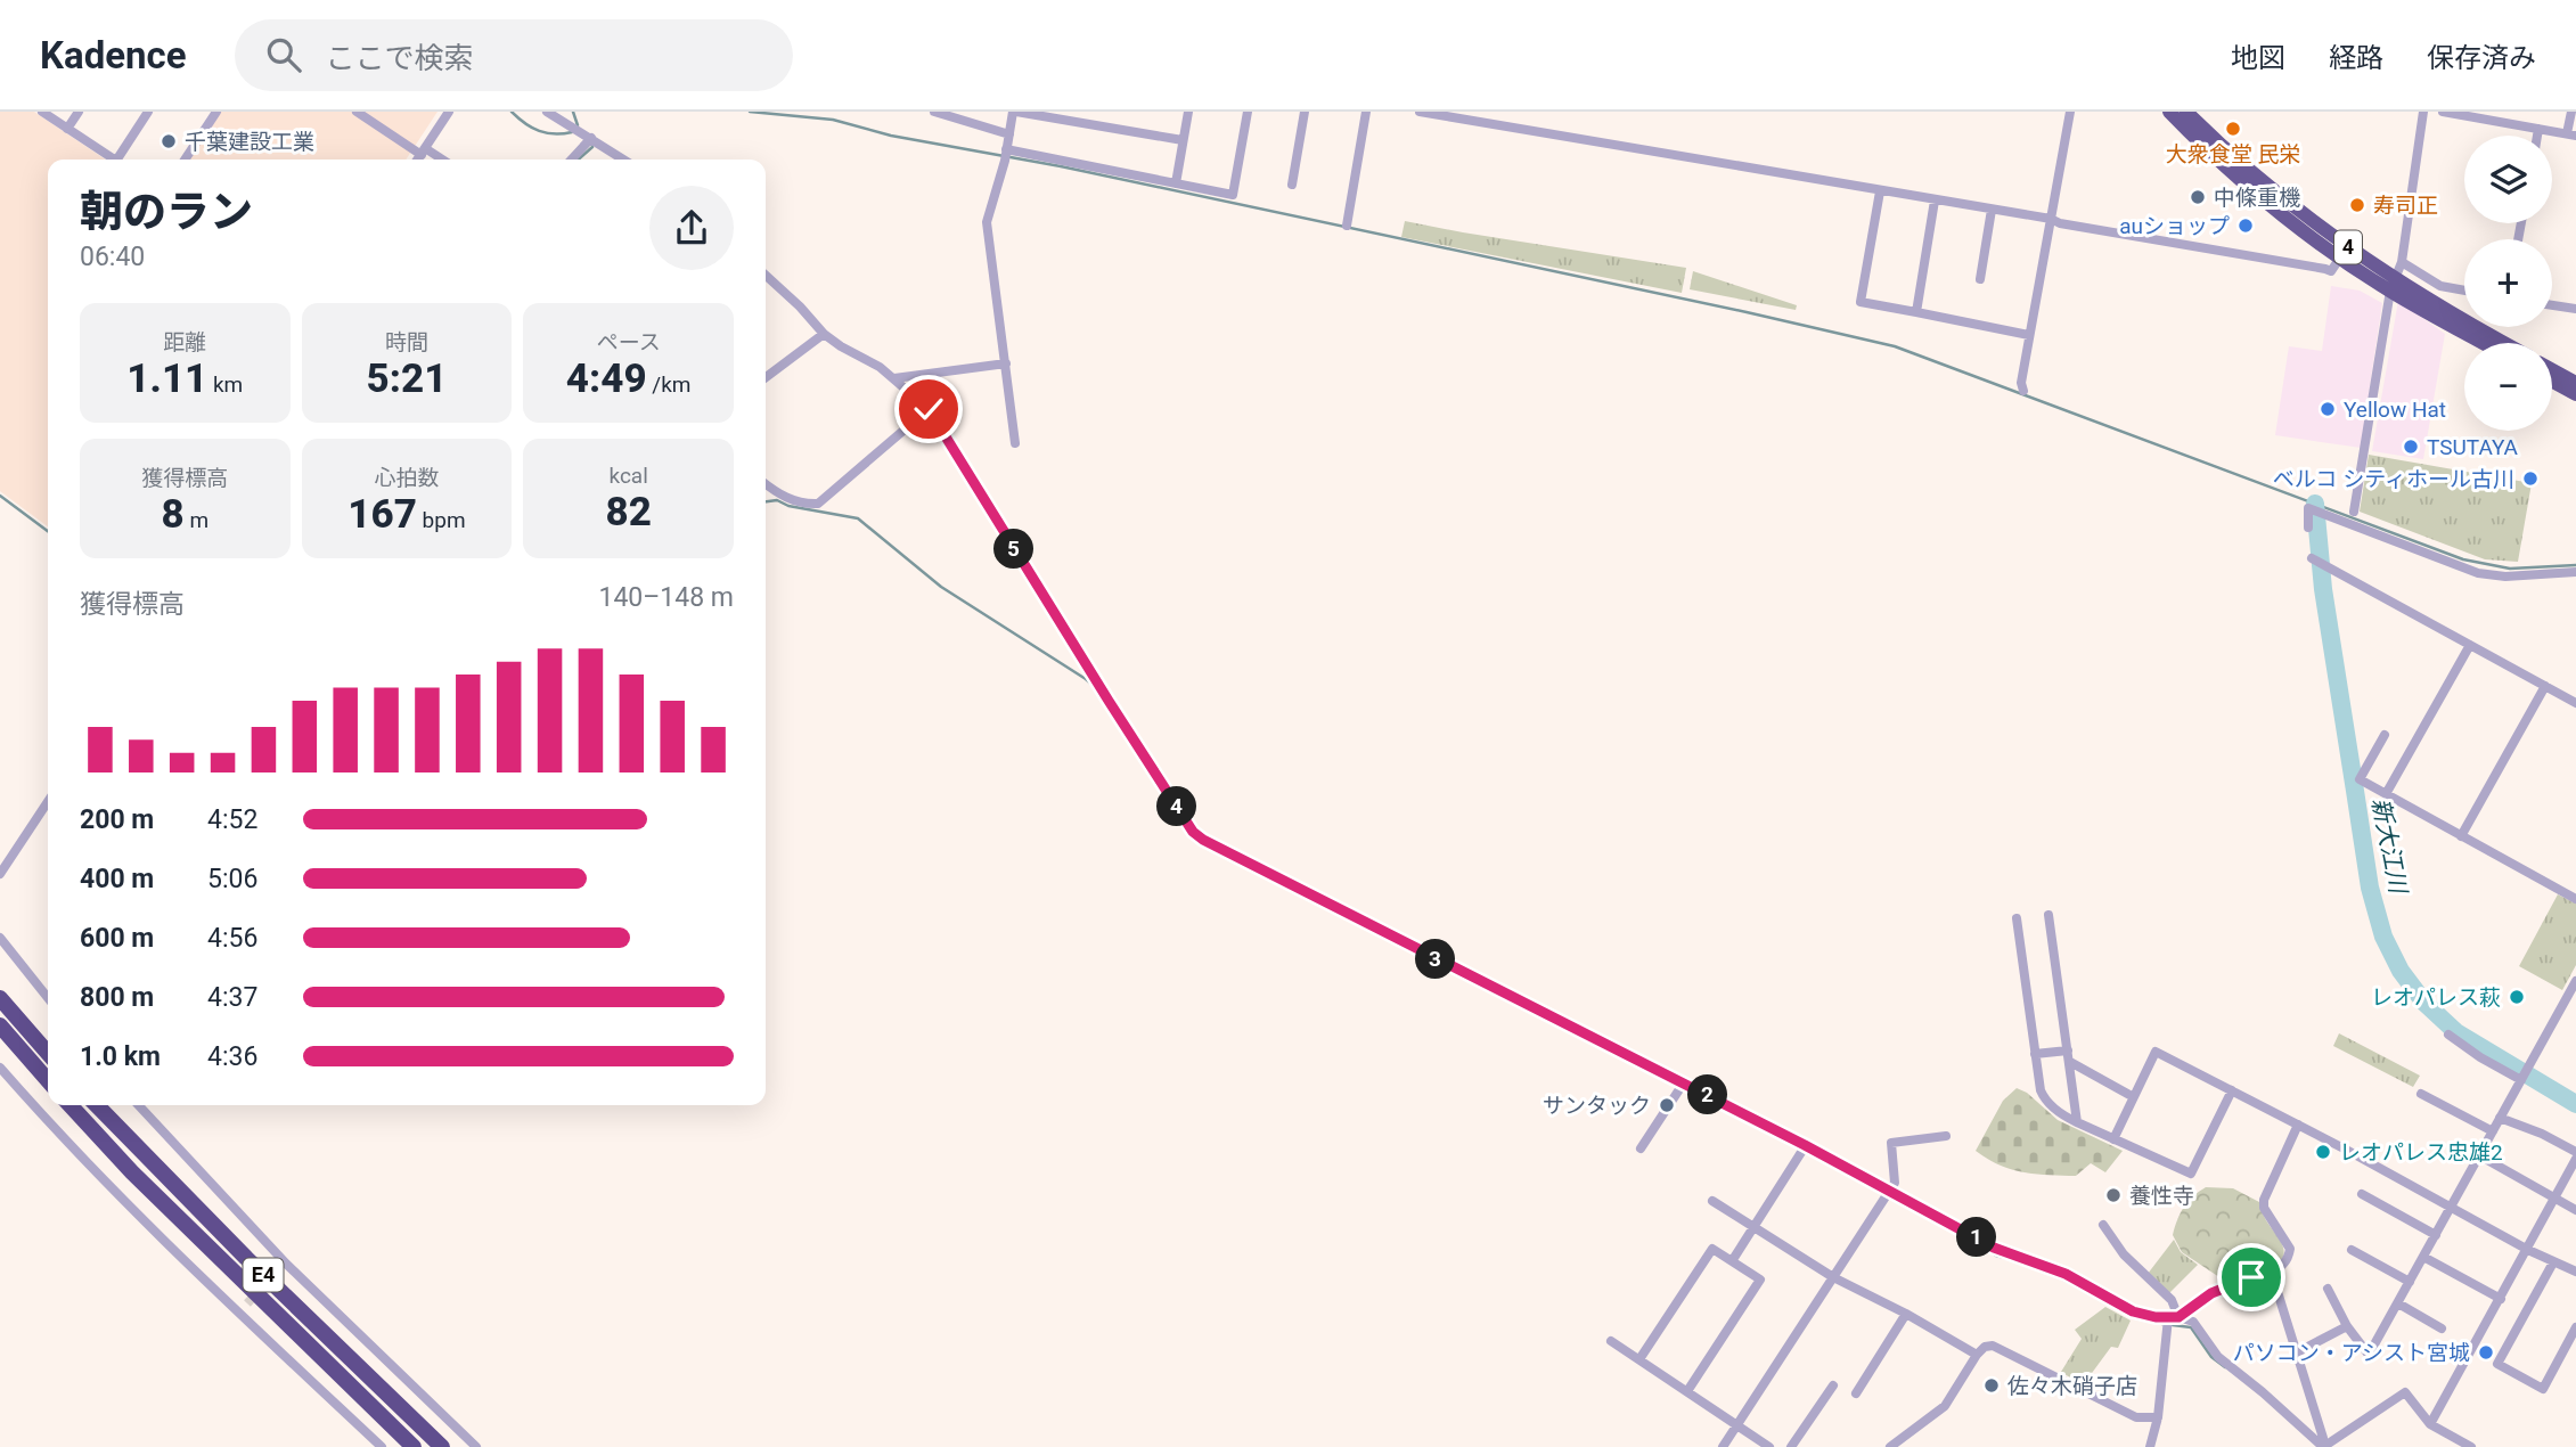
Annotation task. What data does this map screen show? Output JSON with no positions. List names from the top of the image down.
{
  "streets": {
    "highway": ["4", "E4"]
  },
  "water": ["新大江川"],
  "places": [
    "大衆食堂 民栄",
    "千葉建設工業",
    "中條重機",
    "寿司正",
    "auショップ",
    "Yellow Hat",
    "TSUTAYA",
    "ベルコ シティホール古川",
    "レオパレス萩",
    "サンタック",
    "レオパレス忠雄2",
    "養性寺",
    "パソコン・アシスト宮城",
    "佐々木硝子店"
  ],
  "page": {
    "header": "Kadence",
    "search": "ここで検索",
    "nav": ["地図", "経路", "保存済み"],
    "map_buttons": ["+", "−"],
    "heading": ["朝のラン", "06:40"],
    "stats": [
      ["距離", "1.11 km"],
      ["時間", "5:21"],
      ["ペース", "4:49 /km"],
      ["獲得標高", "8 m"],
      ["心拍数", "167 bpm"],
      ["kcal", "82"]
    ],
    "pins": [
      "5",
      "4",
      "3",
      "2",
      "1"
    ],
    "chart": ["獲得標高", "140–148 m"],
    "list": [
      {
        "name": "200 m",
        "note": "4:52"
      },
      {
        "name": "400 m",
        "note": "5:06"
      },
      {
        "name": "600 m",
        "note": "4:56"
      },
      {
        "name": "800 m",
        "note": "4:37"
      },
      {
        "name": "1.0 km",
        "note": "4:36"
      }
    ]
  }
}
